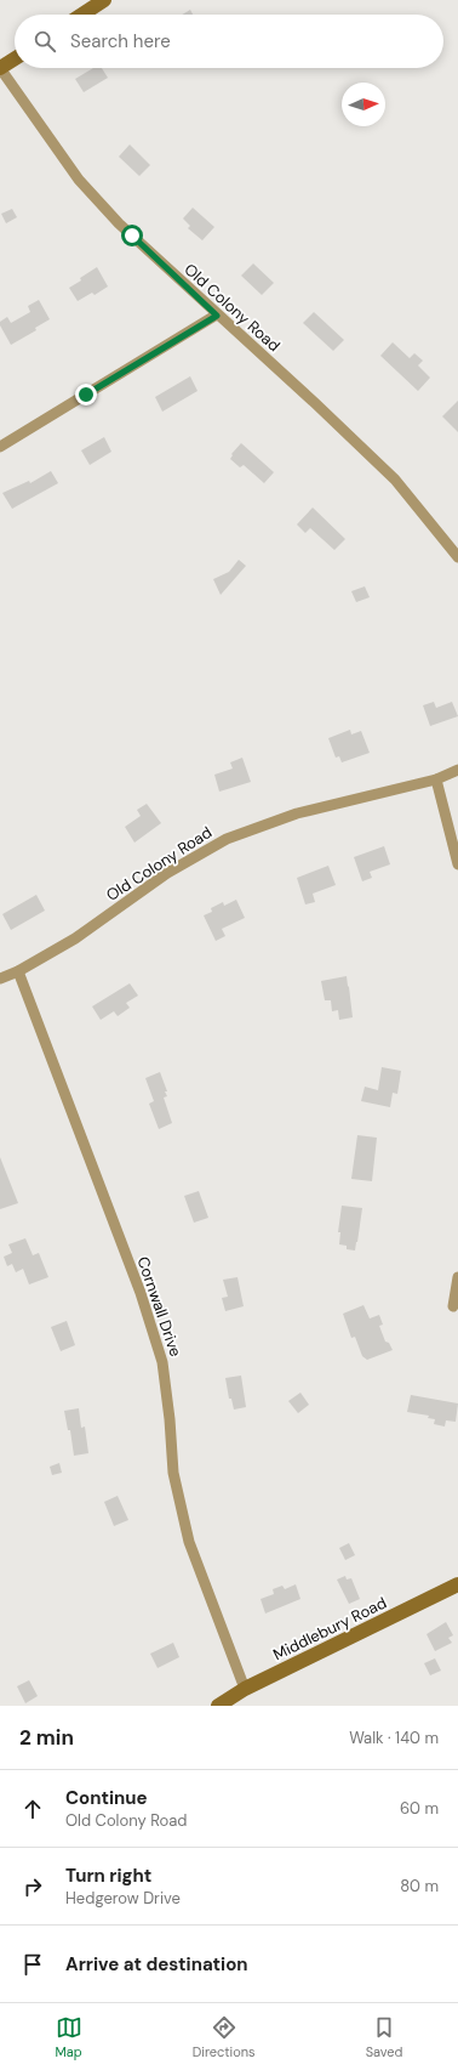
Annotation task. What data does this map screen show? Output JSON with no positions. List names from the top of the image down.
{
  "streets": {
    "street": ["Old Colony Road", "Cornwall Drive", "Middlebury Road"]
  },
  "crossings": [
    ["Old Colony Road", "Cornwall Drive"],
    ["Cornwall Drive", "Middlebury Road"]
  ],
  "north": "right",
  "page": {
    "search": "Search here",
    "heading": ["2 min", "Walk · 140 m"],
    "list": [
      ["Continue", "Old Colony Road", "60 m"],
      ["Turn right", "Hedgerow Drive", "80 m"],
      "Arrive at destination"
    ],
    "nav": ["Map", "Directions", "Saved"]
  }
}
